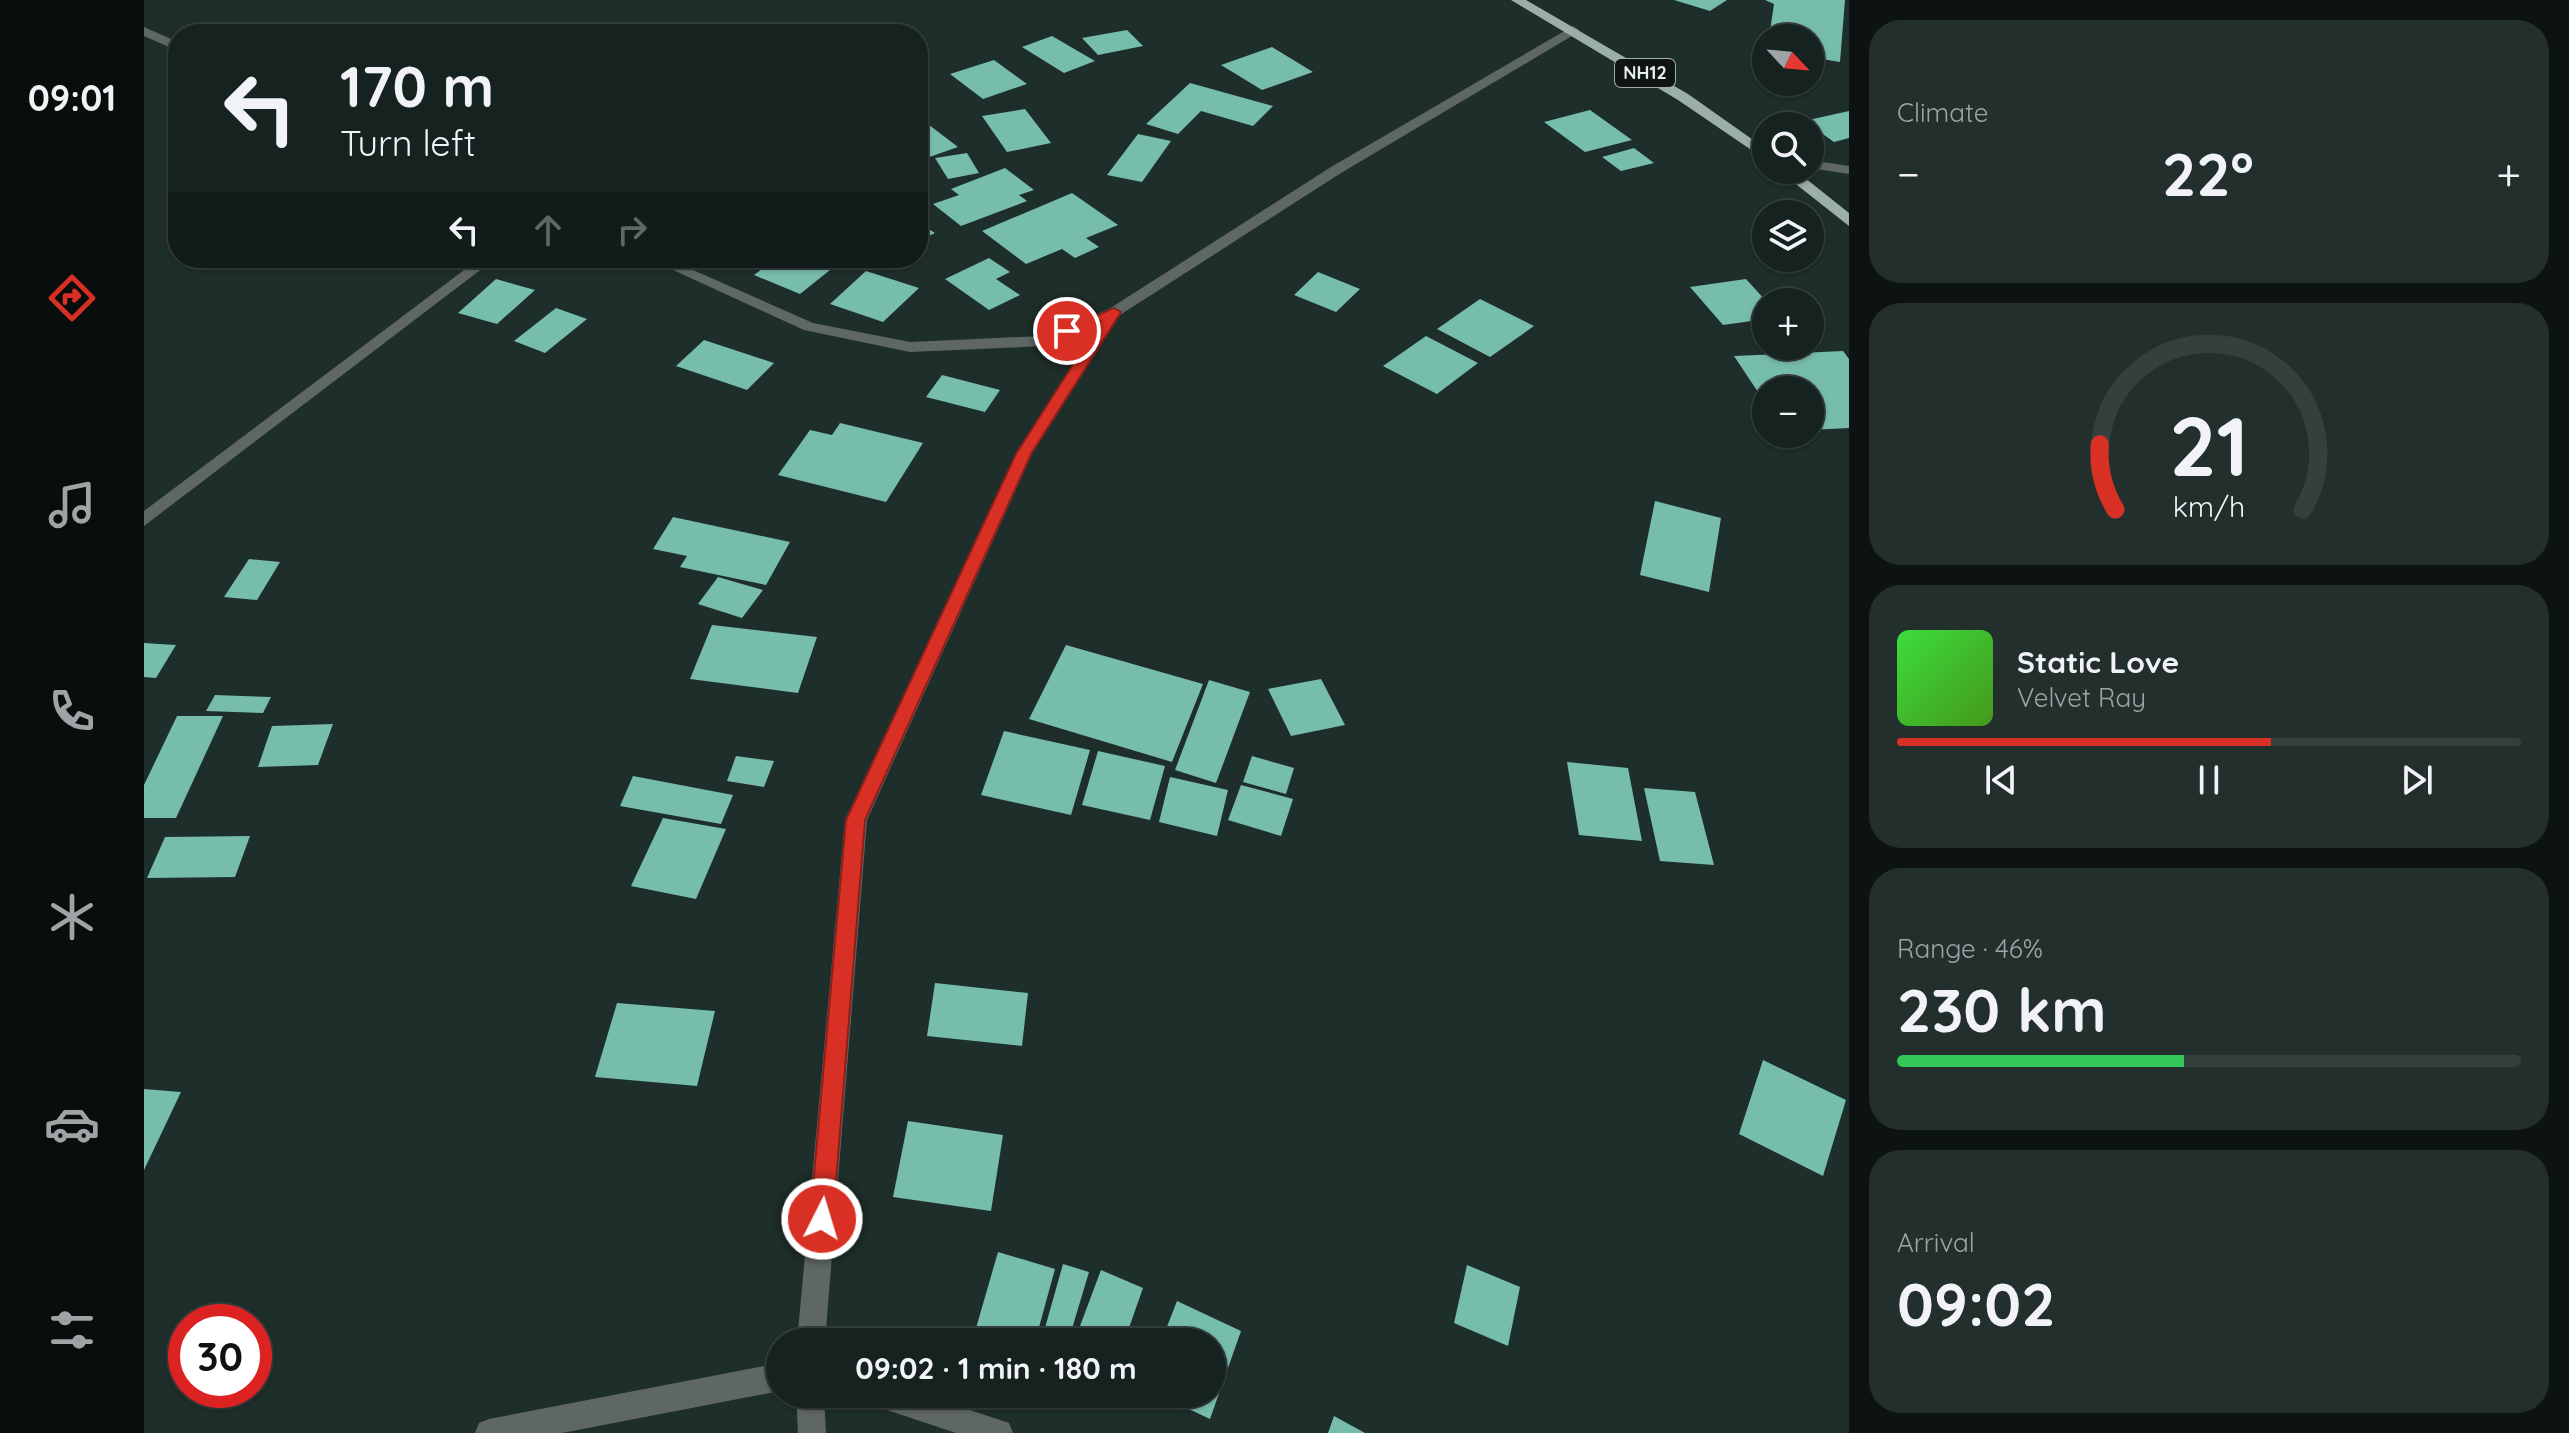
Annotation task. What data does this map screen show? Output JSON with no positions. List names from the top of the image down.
{
  "streets": {
    "highway": ["NH12"]
  },
  "north": "bottom right",
  "page": {
    "tabs": "09:01",
    "tile": [
      "Climate",
      ["Range · 46%", "230 km"],
      ["Arrival", "09:02"]
    ],
    "map_buttons": ["+", "−"],
    "turn": ["170 m", "Turn left"],
    "heat": ["−", "22°", "+"],
    "song": ["Static Love", "Velvet Ray"],
    "limit": "30",
    "trip": "09:02 · 1 min · 180 m",
    "gauge": ["21", "km/h"]
  }
}
